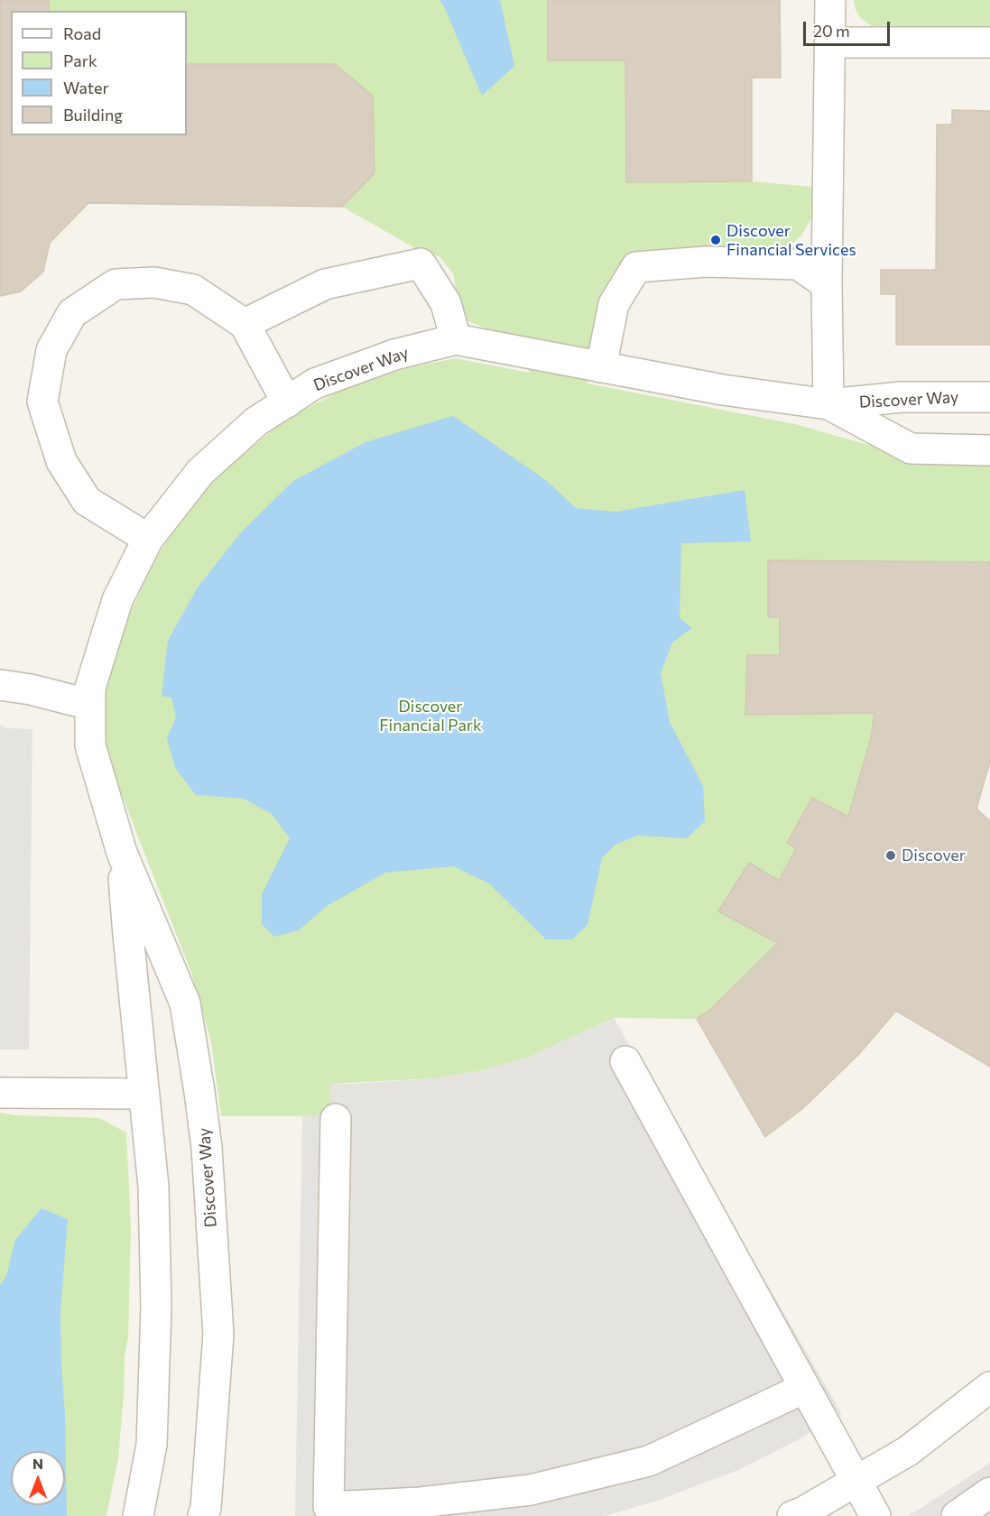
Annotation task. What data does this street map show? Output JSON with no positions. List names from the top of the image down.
{
  "streets": {
    "street": ["Discover Way"]
  },
  "parks": ["Discover Financial Park"],
  "places": ["Discover Financial Services", "Discover"],
  "legend": [
    "Road",
    "Park",
    "Water",
    "Building"
  ],
  "scale_bar": "20 m",
  "north": "top"
}
